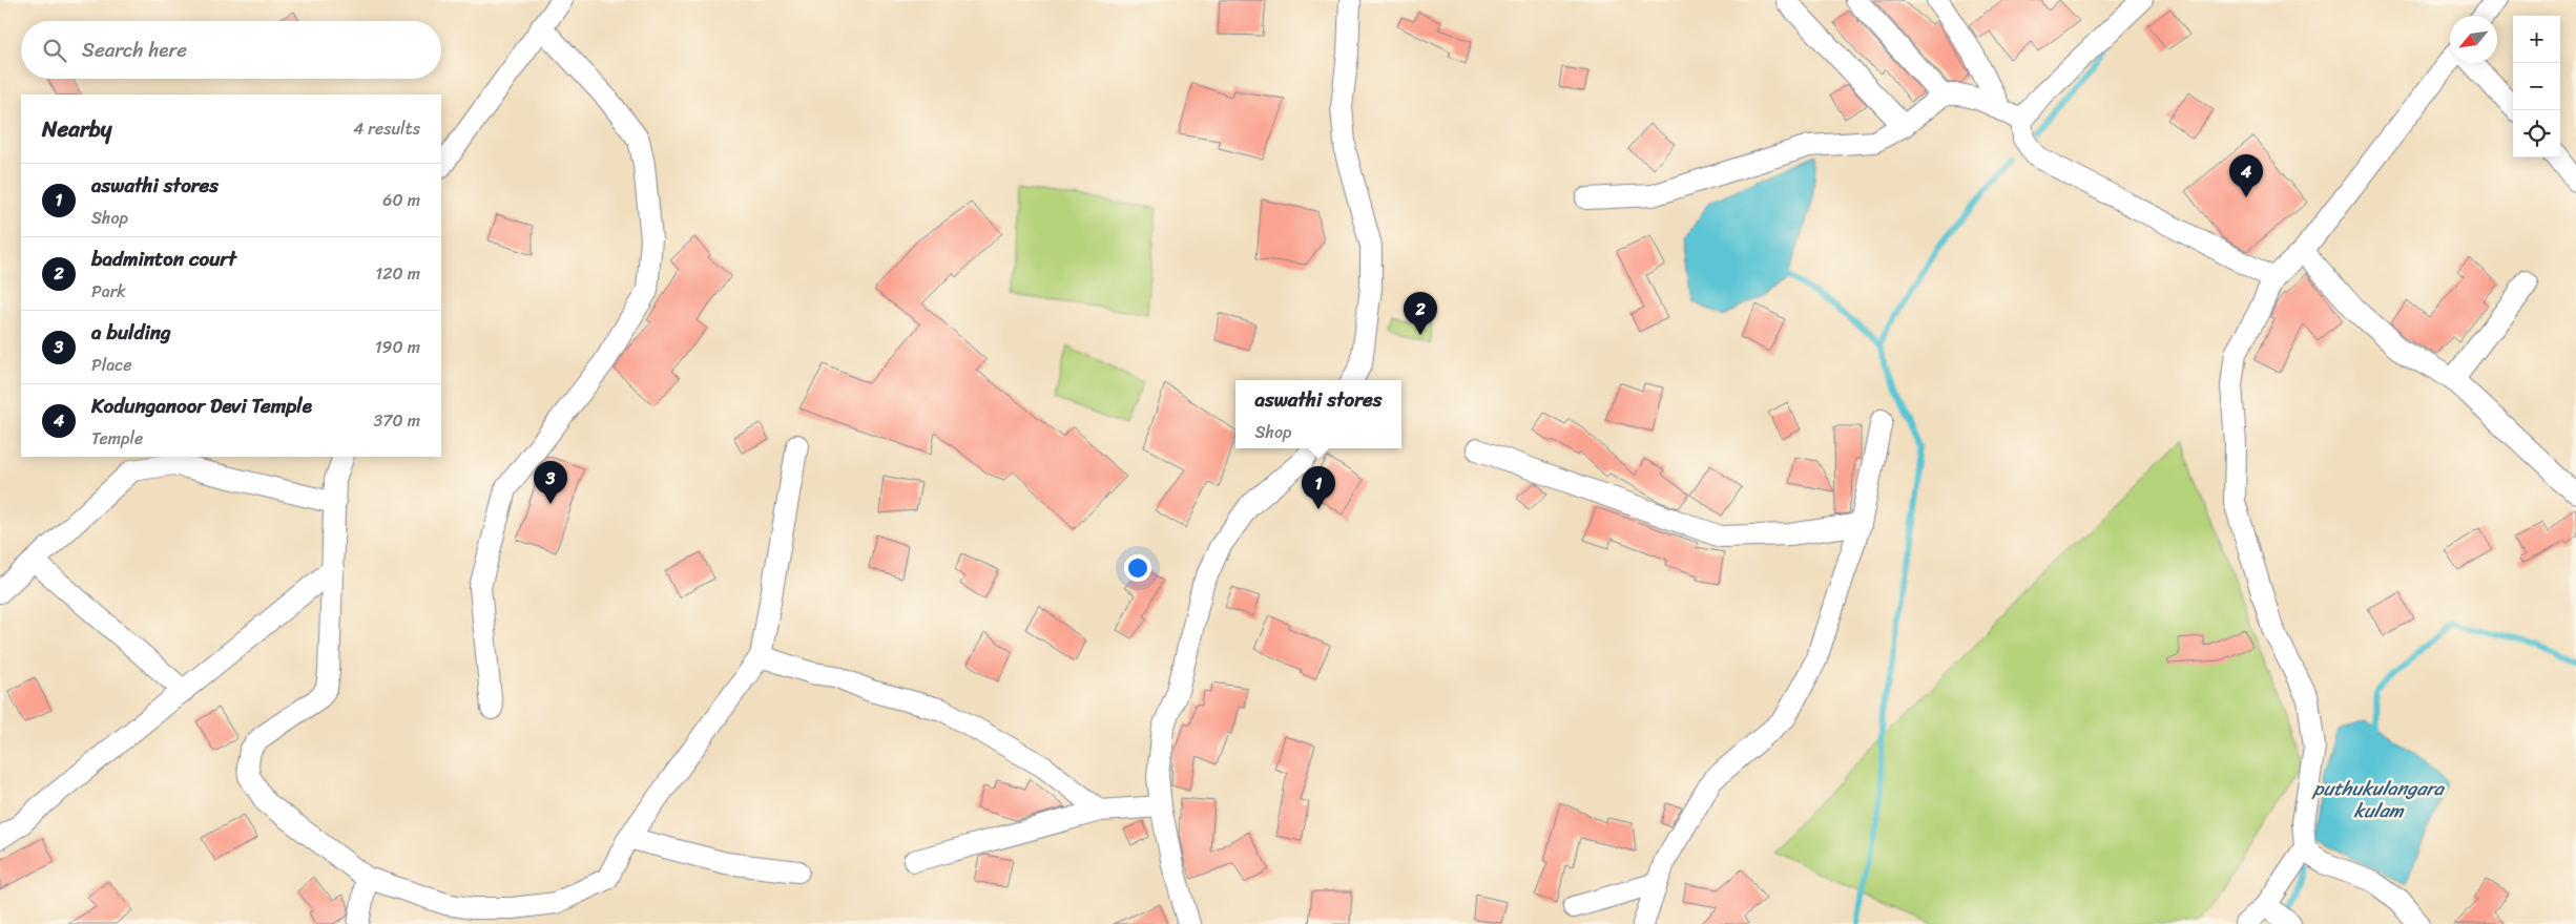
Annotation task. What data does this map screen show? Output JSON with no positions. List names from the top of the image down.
{
  "water": ["puthukulangara kulam"],
  "north": "bottom left",
  "page": {
    "map_buttons": ["+", "−"],
    "search": "Search here",
    "heading": ["Nearby", "4 results"],
    "pins": [
      "4",
      "2",
      "3",
      "1"
    ],
    "list": [
      {
        "mark": "1",
        "name": "aswathi stores",
        "note": "Shop",
        "value": "60 m"
      },
      {
        "mark": "2",
        "name": "badminton court",
        "note": "Park",
        "value": "120 m"
      },
      {
        "mark": "3",
        "name": "a bulding",
        "note": "Place",
        "value": "190 m"
      },
      {
        "mark": "4",
        "name": "Kodunganoor Devi Temple",
        "note": "Temple",
        "value": "370 m"
      }
    ],
    "popup": ["aswathi stores", "Shop"]
  }
}
